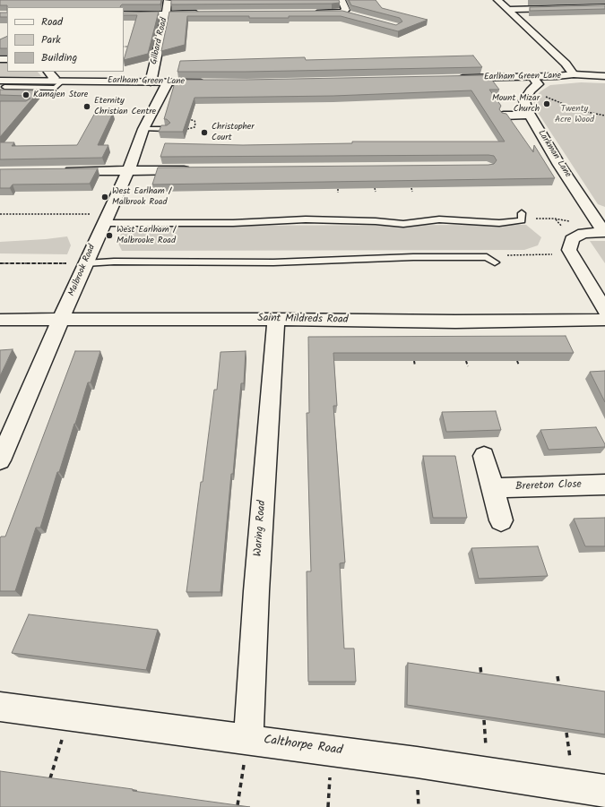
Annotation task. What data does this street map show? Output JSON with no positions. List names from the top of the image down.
{
  "streets": {
    "street": [
      "Gilbard Road",
      "Earlham Green Lane",
      "Larkman Lane",
      "Malbrook Road",
      "Saint Mildreds Road",
      "Brereton Close",
      "Waring Road",
      "Calthorpe Road"
    ]
  },
  "crossings": [
    ["Gilbard Road", "Earlham Green Lane"],
    ["Earlham Green Lane", "Larkman Lane"],
    ["Earlham Green Lane", "Malbrook Road"],
    ["Malbrook Road", "Saint Mildreds Road"],
    ["Saint Mildreds Road", "Waring Road"],
    ["Waring Road", "Calthorpe Road"]
  ],
  "parks": ["Twenty Acre Wood"],
  "places": [
    "Kamajen Store",
    "Mount Mizar Church",
    "Eternity Christian Centre",
    "Christopher Court",
    "West Earlham / Malbrook Road",
    "West Earlham / Malbrooke Road"
  ],
  "legend": ["Road", "Park", "Building"]
}
